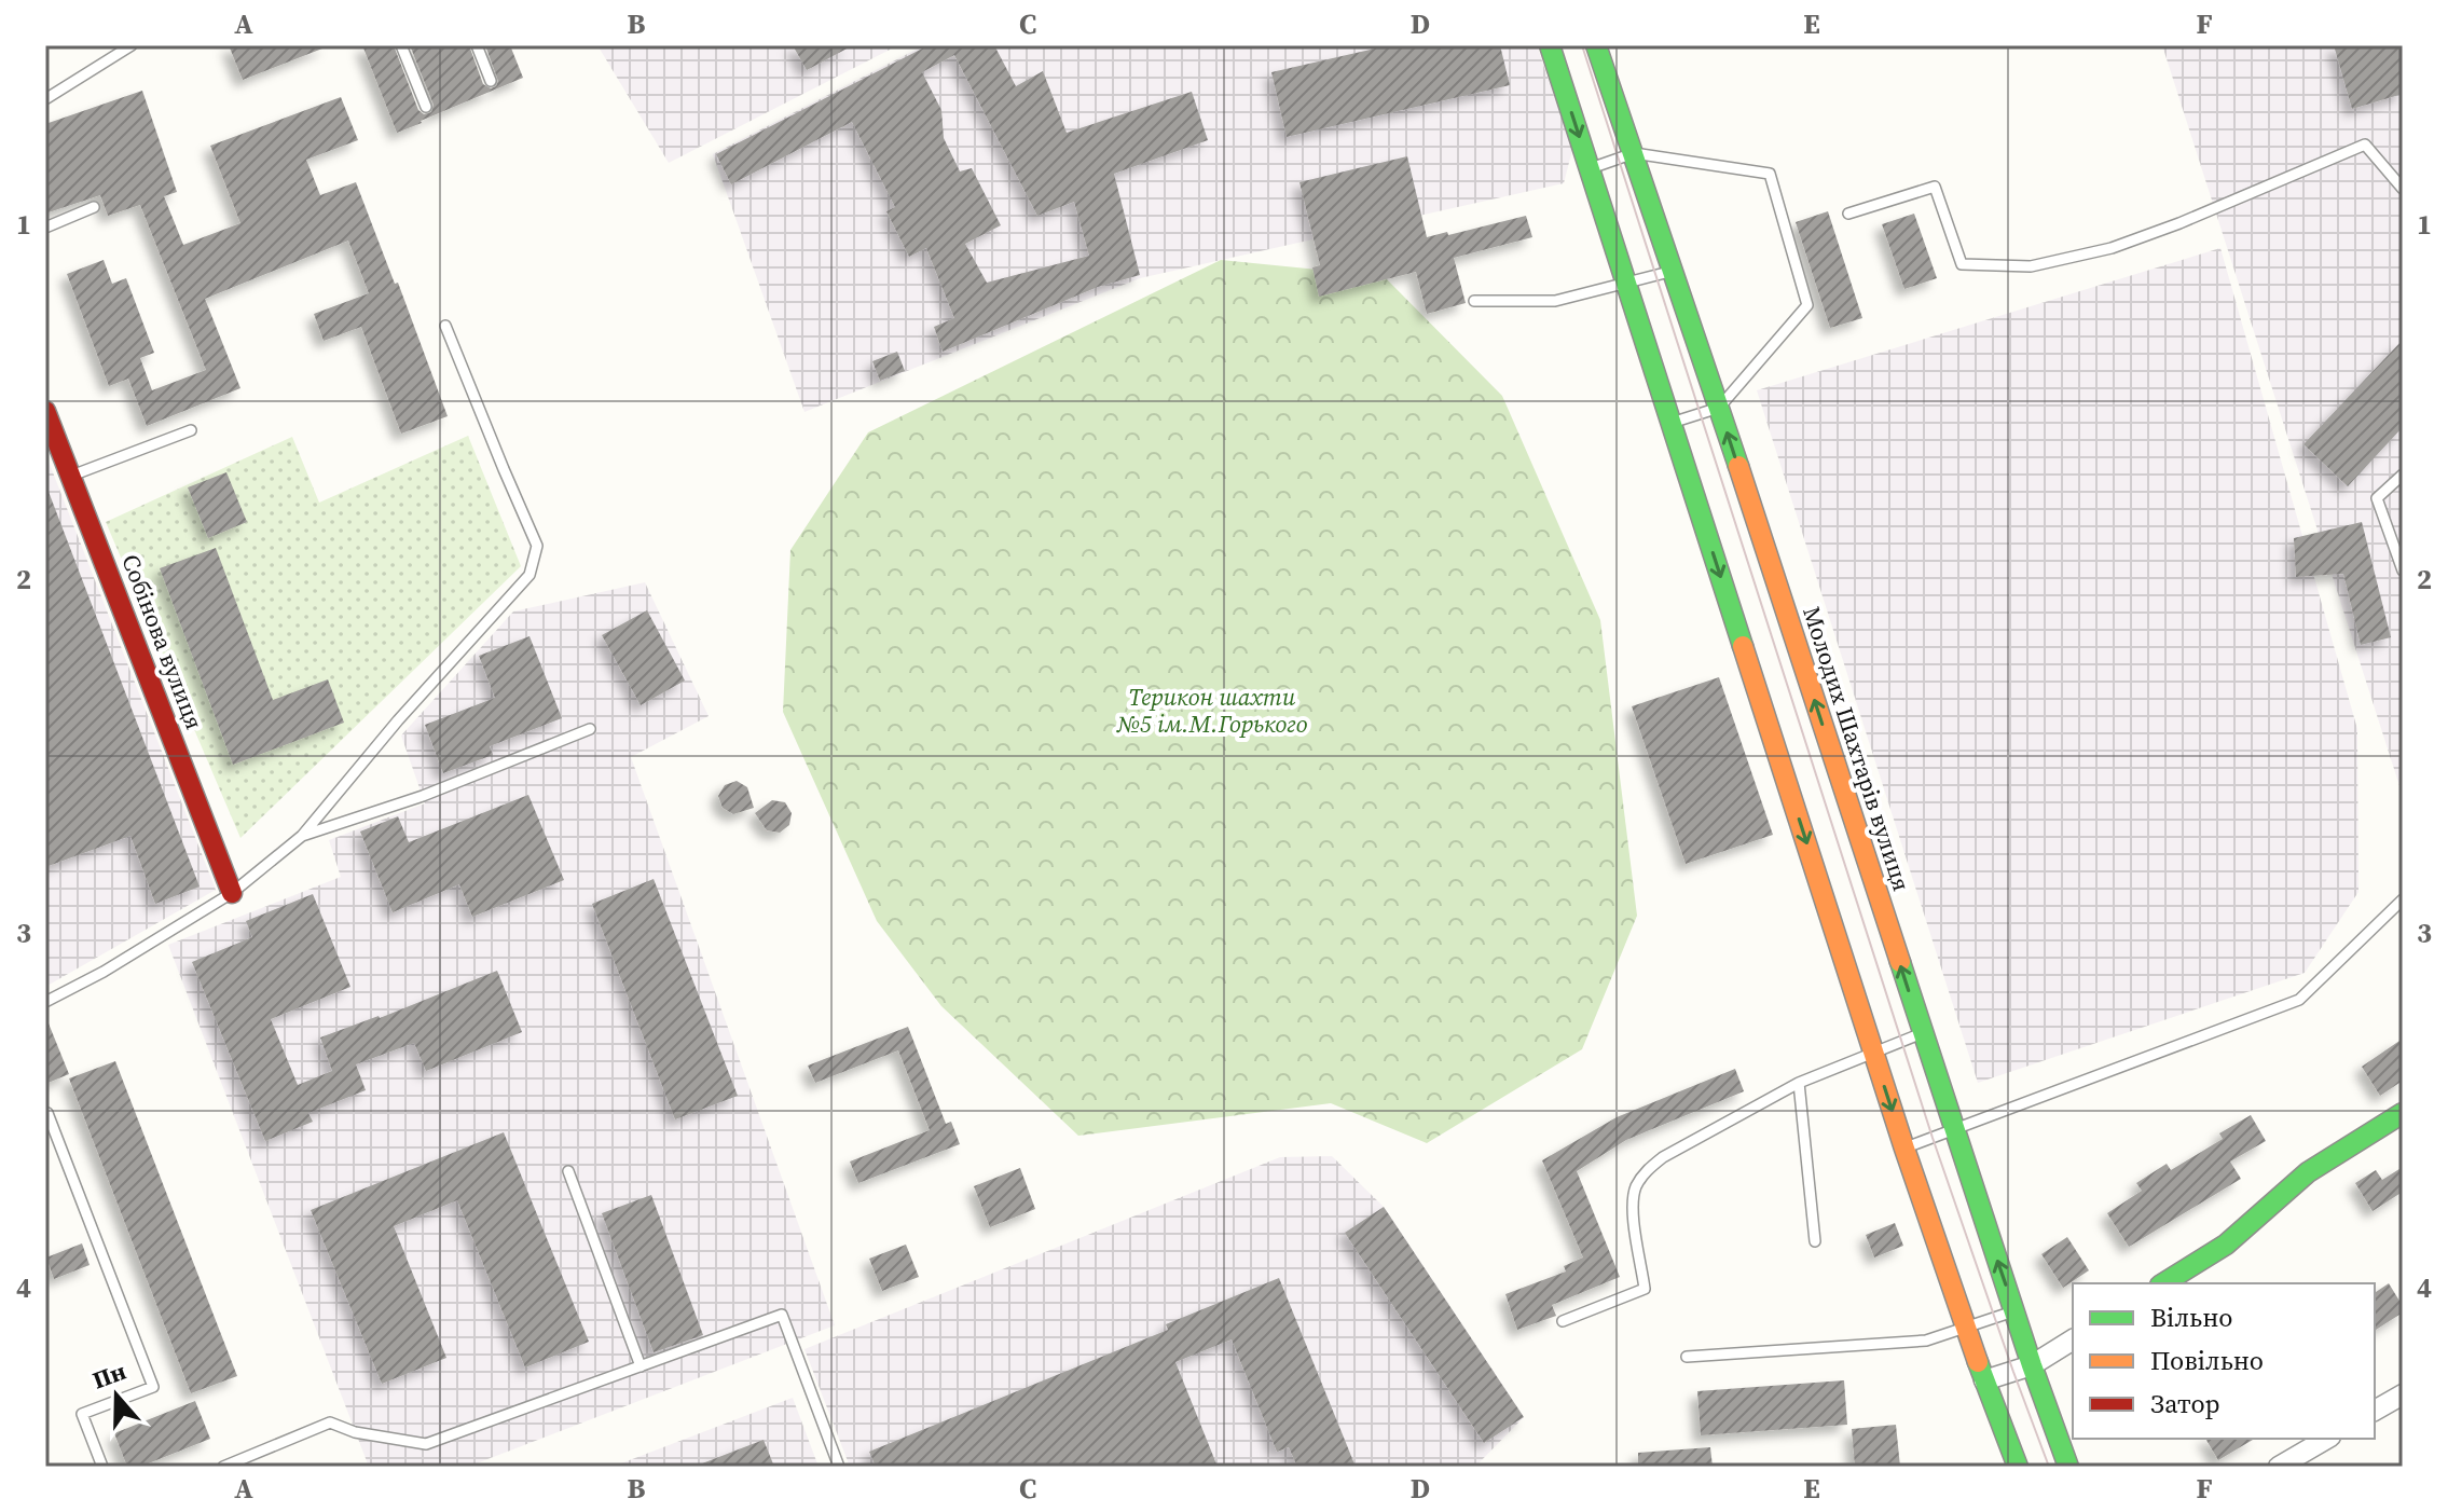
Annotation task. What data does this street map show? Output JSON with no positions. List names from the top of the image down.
{
  "streets": {
    "main road": ["Собінова вулиця", "Молодих Шахтарів вулиця"]
  },
  "parks": ["Терикон шахти №5 ім.М.Горького"],
  "legend": ["Вільно", "Повільно", "Затор"],
  "north": "top",
  "grid": {
    "columns": [
      "A",
      "B",
      "C",
      "D",
      "E",
      "F"
    ],
    "rows": [
      "1",
      "2",
      "3",
      "4"
    ]
  }
}
